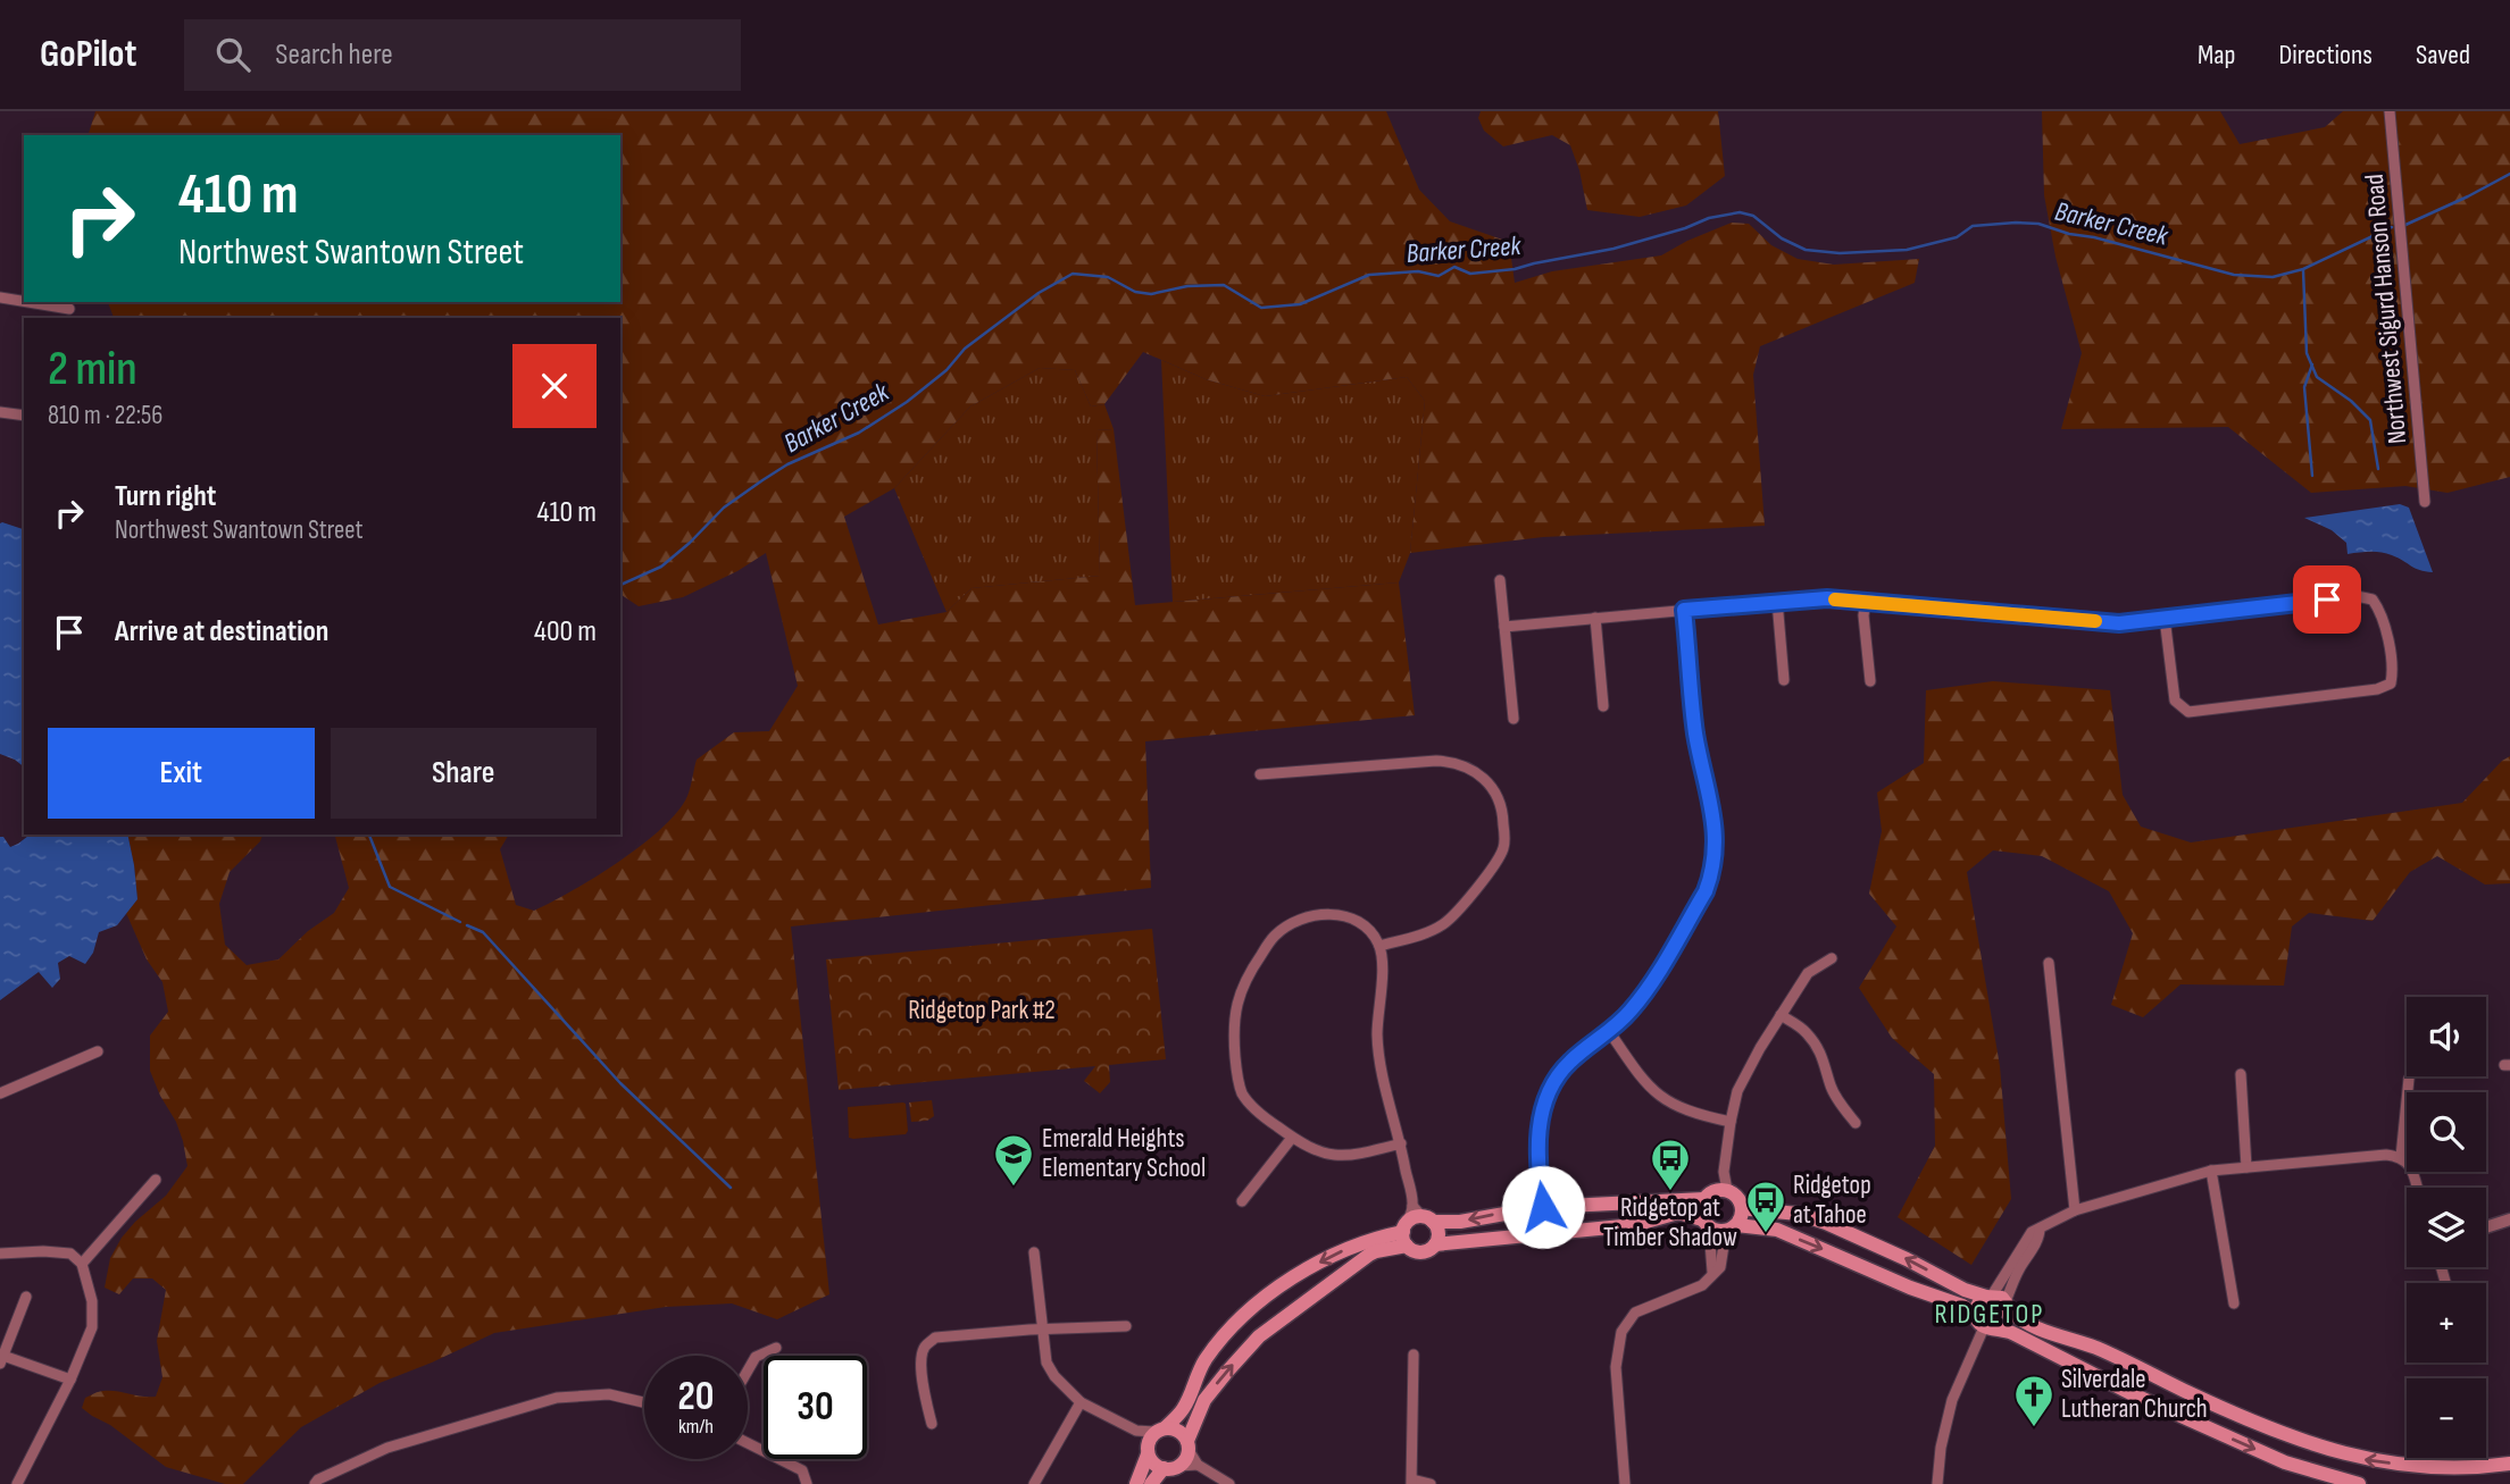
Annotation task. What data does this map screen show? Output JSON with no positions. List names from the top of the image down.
{
  "streets": {
    "street": ["Northwest Sigurd Hanson Road"]
  },
  "districts": ["RIDGETOP"],
  "water": ["Barker Creek"],
  "parks": ["Ridgetop Park #2"],
  "places": {
    "school or university": ["Emerald Heights Elementary School"],
    "bus stop": ["Ridgetop at Timber Shadow", "Ridgetop at Tahoe"],
    "church": ["Silverdale Lutheran Church"]
  },
  "page": {
    "header": "GoPilot",
    "search": "Search here",
    "nav": ["Map", "Directions", "Saved"],
    "turn": ["410 m", "Northwest Swantown Street"],
    "heading": ["2 min", "810 m · 22:56"],
    "list": [
      {
        "name": "Turn right",
        "note": "Northwest Swantown Street",
        "value": "410 m"
      },
      {
        "name": "Arrive at destination",
        "value": "400 m"
      }
    ],
    "buttons": ["Exit", "Share"],
    "map_buttons": ["+", "−"],
    "speed": "20 km/h",
    "limit": "30"
  }
}
